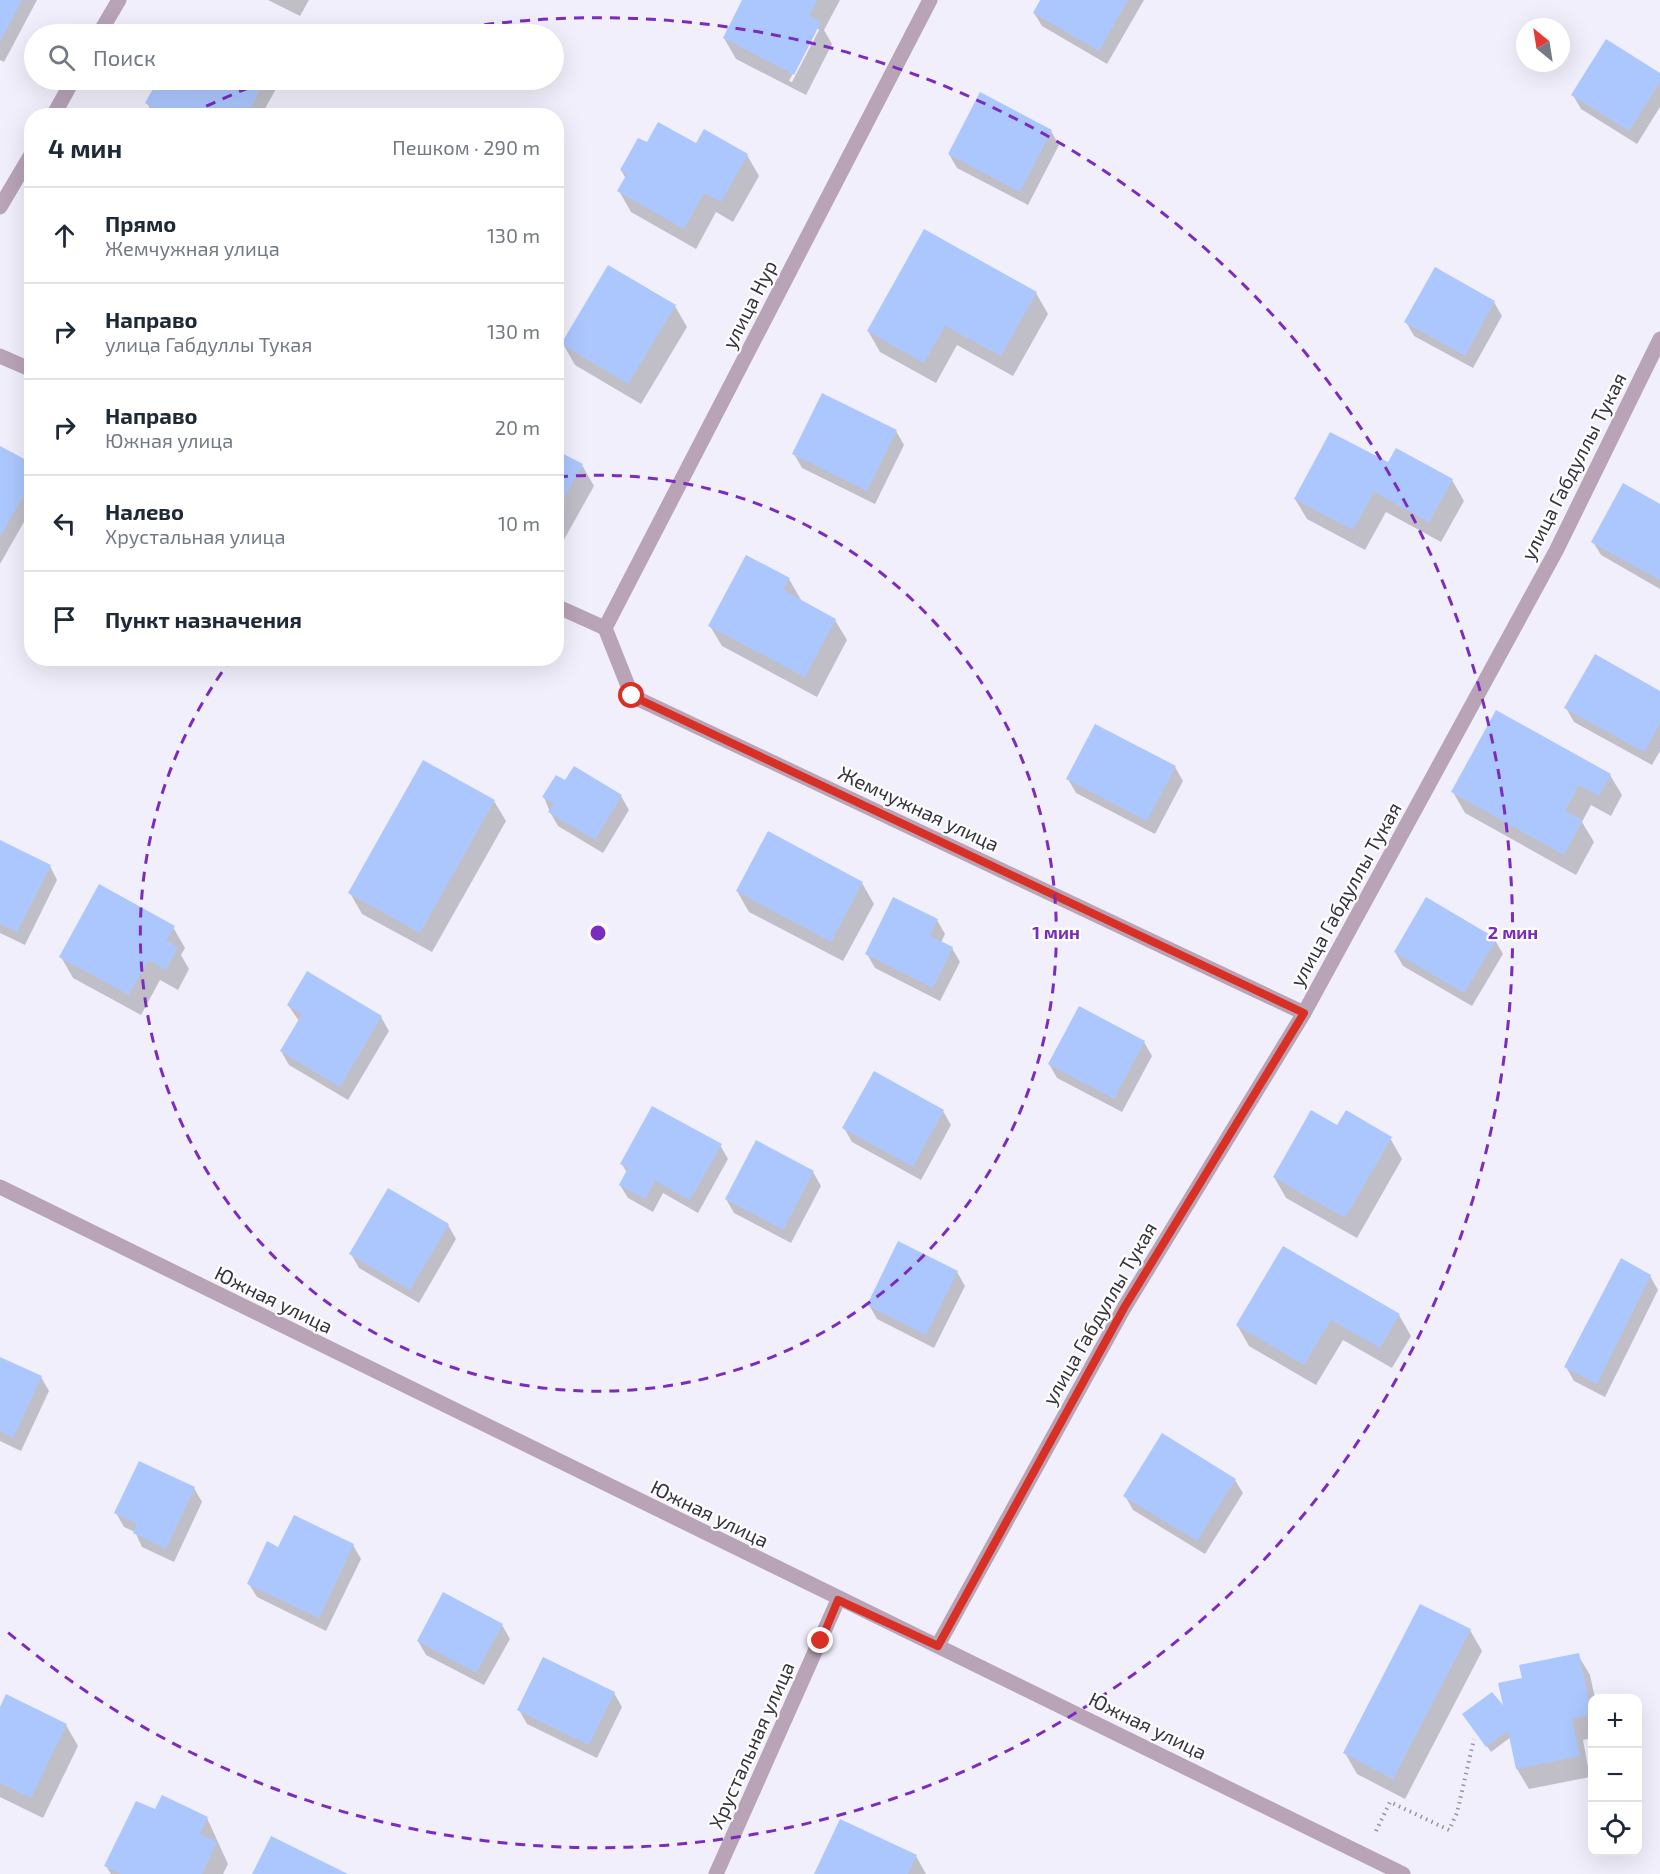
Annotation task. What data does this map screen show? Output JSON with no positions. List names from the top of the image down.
{
  "streets": {
    "street": [
      "улица Нур",
      "улица Габдуллы Тукая",
      "Жемчужная улица",
      "Южная улица",
      "Хрустальная улица"
    ]
  },
  "crossings": [
    ["улица Нур", "Жемчужная улица"],
    ["улица Габдуллы Тукая", "Жемчужная улица"],
    ["улица Габдуллы Тукая", "Южная улица"],
    ["Южная улица", "Хрустальная улица"]
  ],
  "north": "top left",
  "page": {
    "search": "Поиск",
    "heading": ["4 мин", "Пешком · 290 m"],
    "list": [
      ["Прямо", "Жемчужная улица", "130 m"],
      ["Направо", "улица Габдуллы Тукая", "130 m"],
      ["Направо", "Южная улица", "20 m"],
      ["Налево", "Хрустальная улица", "10 m"],
      "Пункт назначения"
    ],
    "map_buttons": ["+", "−"]
  },
  "rings": ["1 мин", "2 мин"]
}
